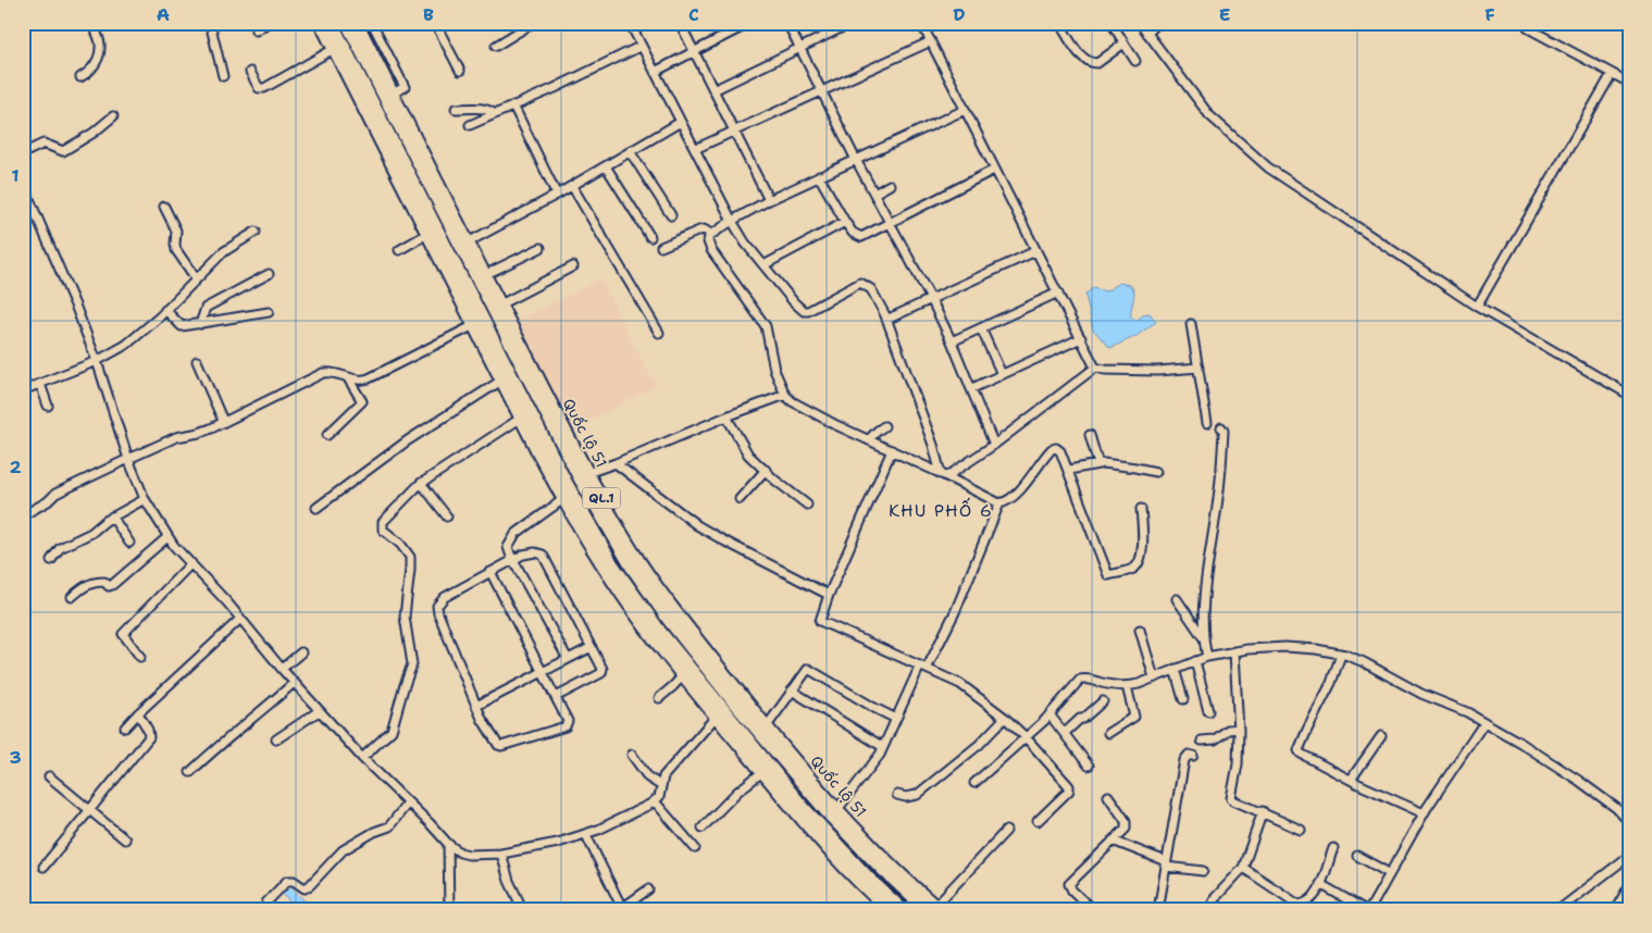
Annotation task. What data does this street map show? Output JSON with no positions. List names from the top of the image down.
{
  "streets": {
    "main road": ["Quốc lộ 51", "QL.1"]
  },
  "districts": ["KHU PHỐ 6"],
  "grid": {
    "columns": [
      "A",
      "B",
      "C",
      "D",
      "E",
      "F"
    ],
    "rows": ["1", "2", "3"]
  }
}
